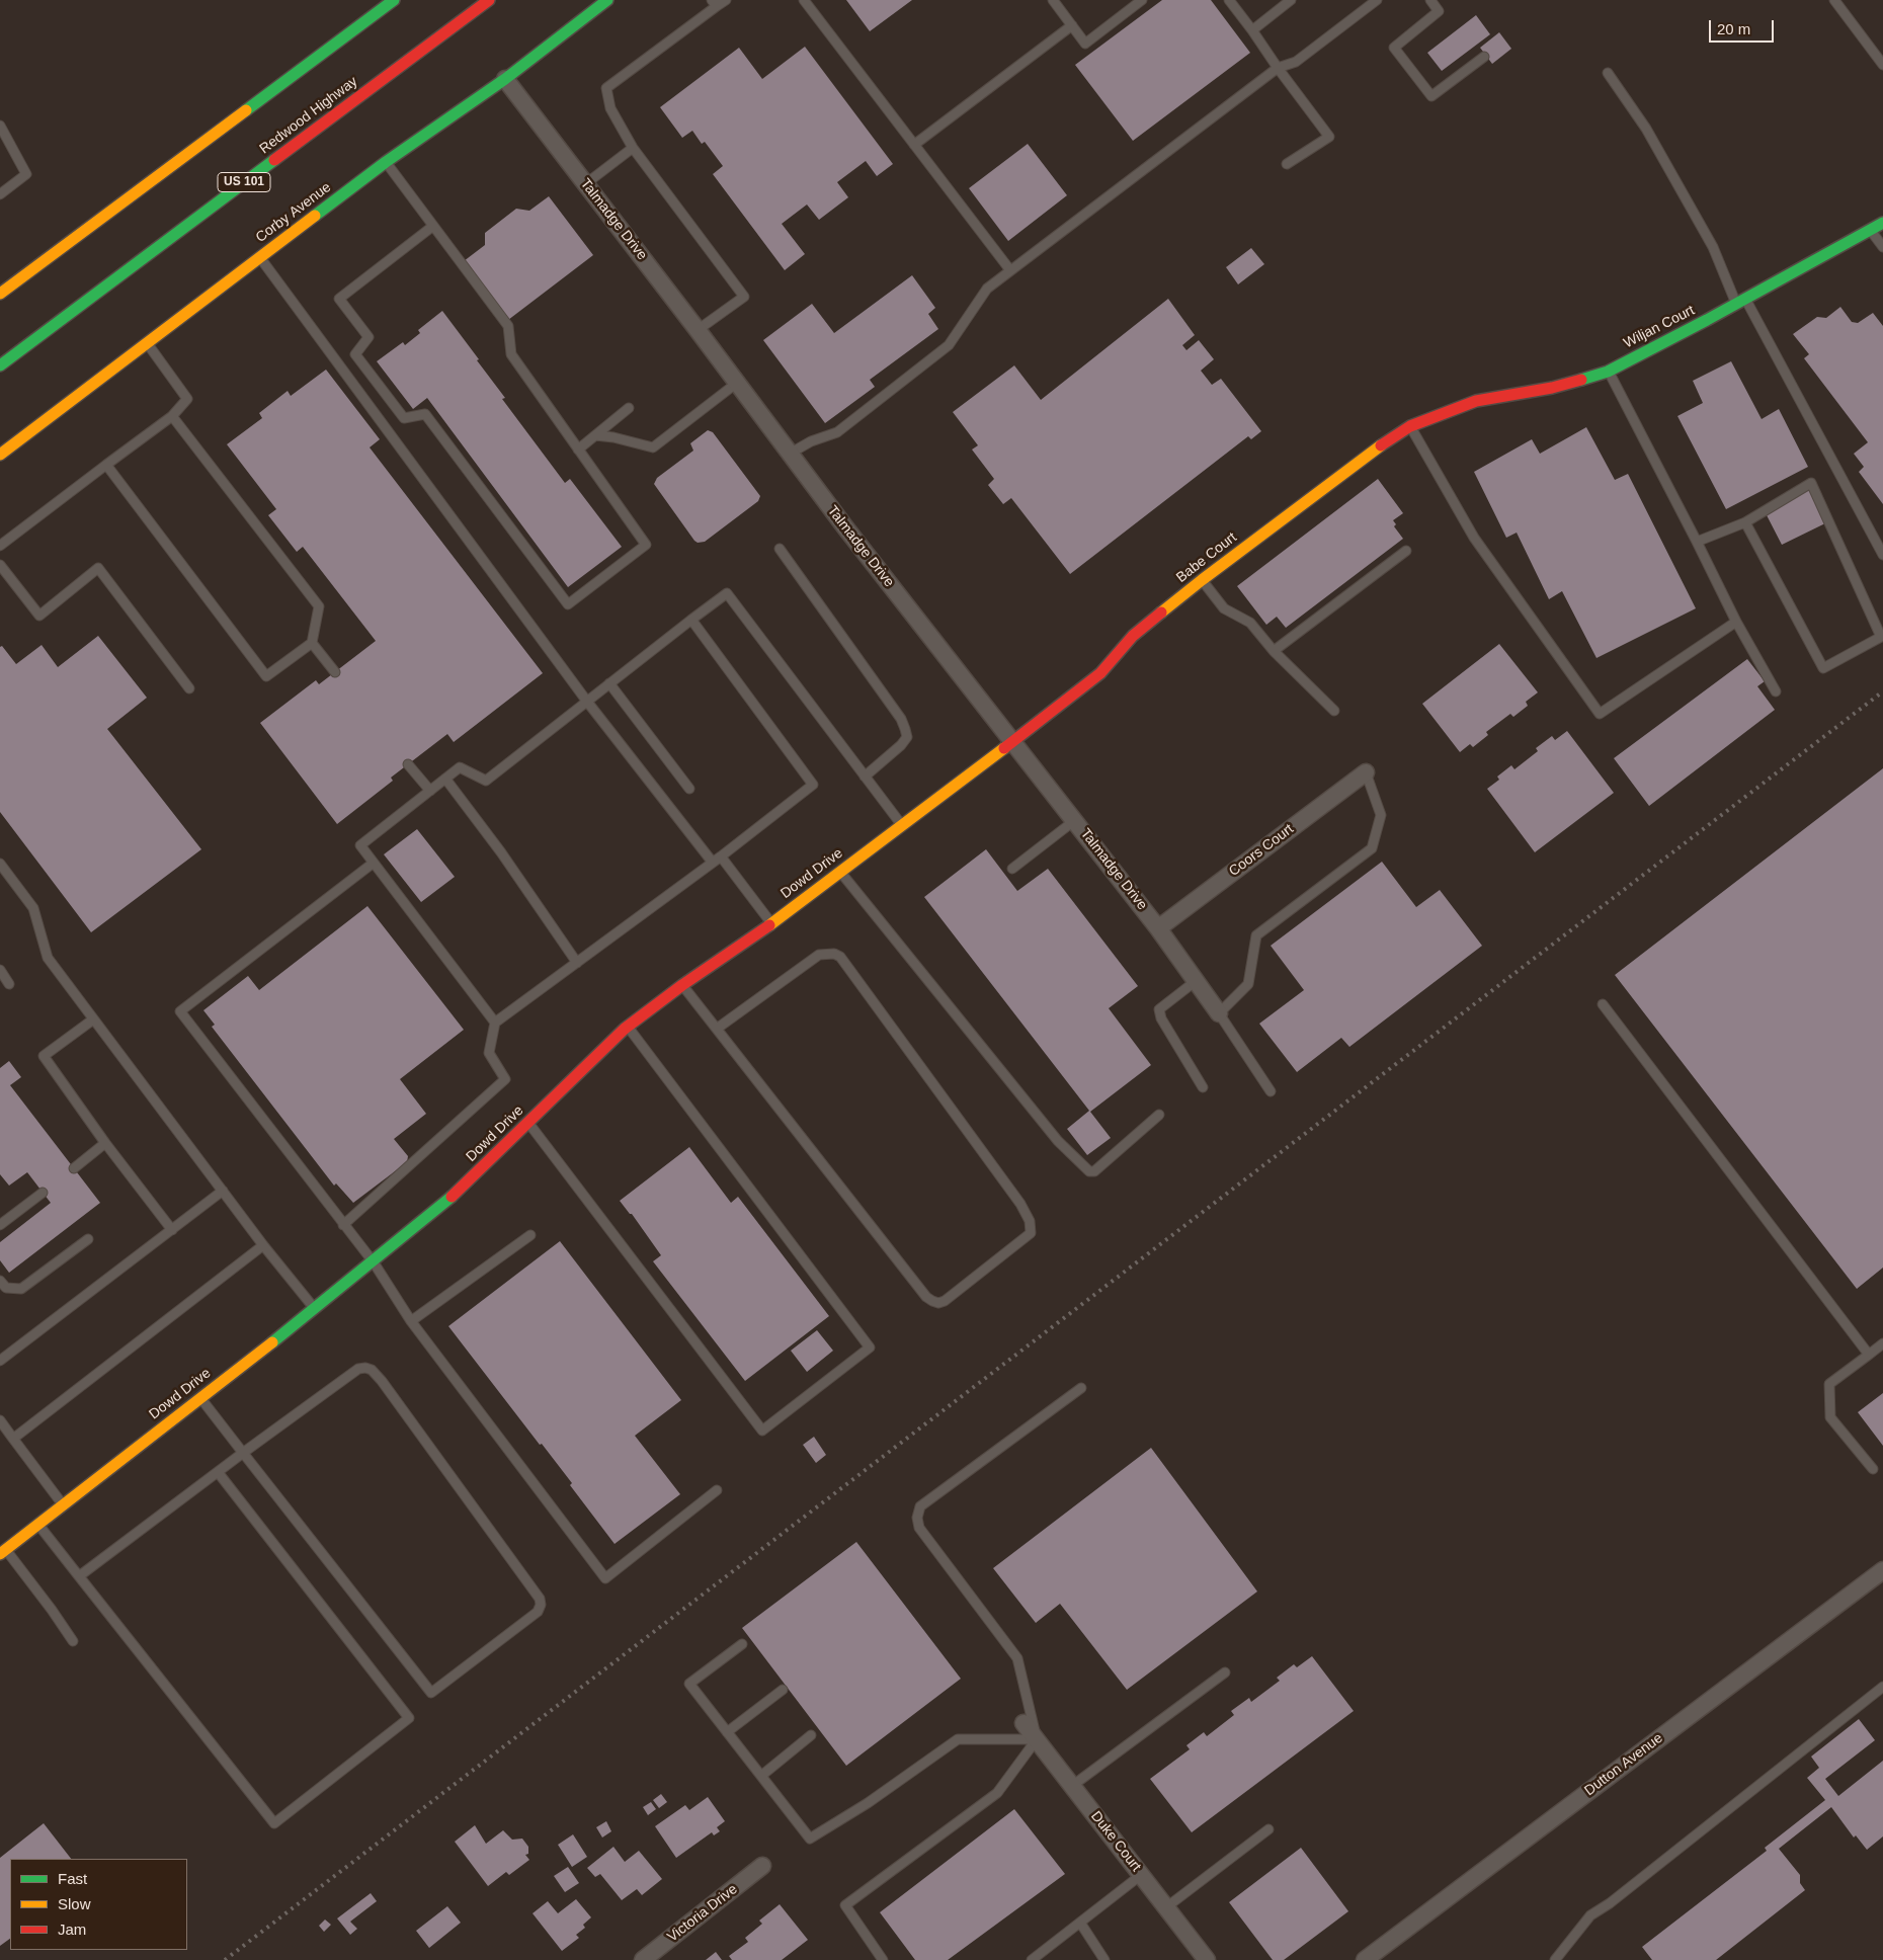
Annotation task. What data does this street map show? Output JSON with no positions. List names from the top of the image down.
{
  "streets": {
    "main road": [
      "Redwood Highway",
      "US 101",
      "Corby Avenue",
      "Wiljan Court",
      "Babe Court",
      "Dowd Drive"
    ],
    "street": [
      "Talmadge Drive",
      "Coors Court",
      "Dutton Avenue",
      "Duke Court",
      "Victoria Drive"
    ]
  },
  "crossings": [
    ["Corby Avenue", "Talmadge Drive"],
    ["Talmadge Drive", "Babe Court"],
    ["Talmadge Drive", "Coors Court"],
    ["Talmadge Drive", "Dowd Drive"],
    ["Wiljan Court", "Babe Court"],
    ["Babe Court", "Dowd Drive"]
  ],
  "legend": ["Fast", "Slow", "Jam"],
  "scale_bar": "20 m"
}
